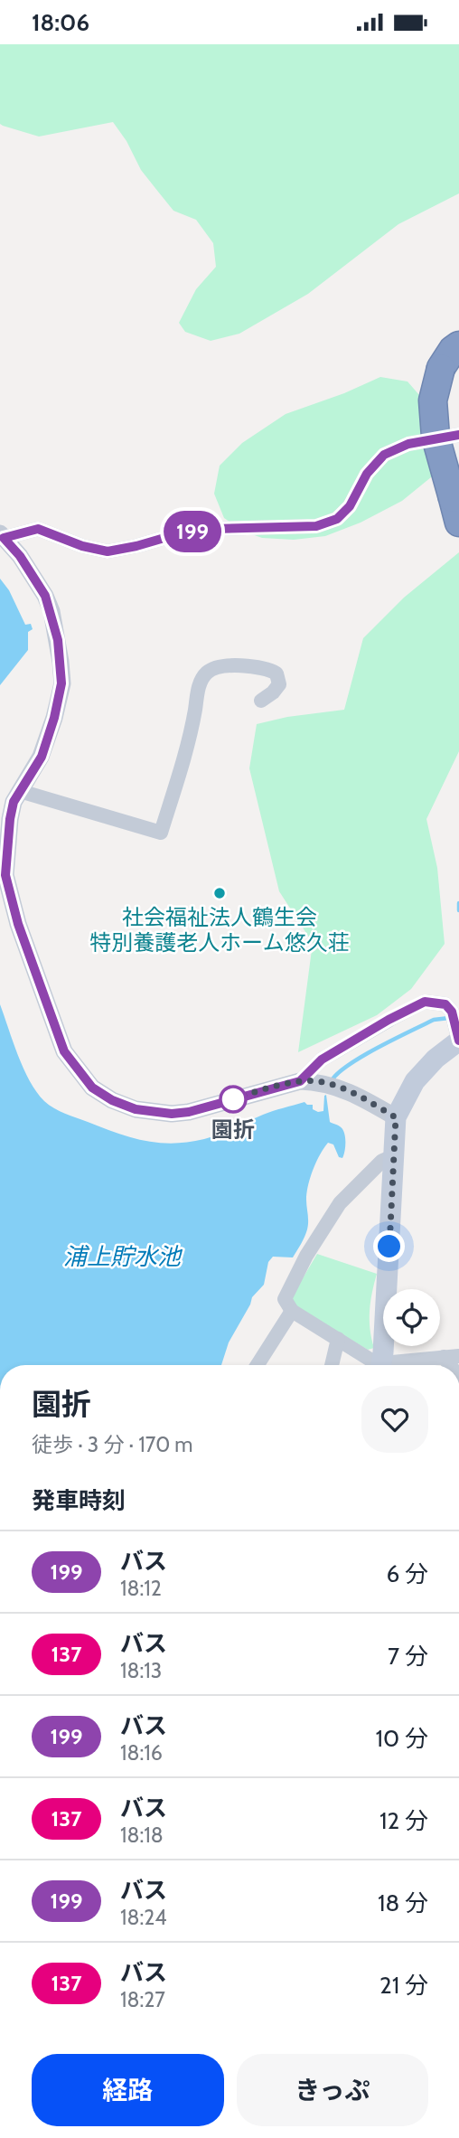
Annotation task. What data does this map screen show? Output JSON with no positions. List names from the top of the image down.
{
  "water": ["浦上貯水池"],
  "places": ["社会福祉法人鶴生会 特別養護老人ホーム悠久荘", "園折"],
  "lines": ["bus line 199"],
  "page": {
    "status": "18:06",
    "on_map": "199",
    "heading": [
      ["園折", "徒歩 · 3 分 · 170 m"],
      "発車時刻"
    ],
    "list": [
      {
        "mark": "199",
        "name": "バス",
        "note": "18:12",
        "value": "6 分"
      },
      {
        "mark": "137",
        "name": "バス",
        "note": "18:13",
        "value": "7 分"
      },
      {
        "mark": "199",
        "name": "バス",
        "note": "18:16",
        "value": "10 分"
      },
      {
        "mark": "137",
        "name": "バス",
        "note": "18:18",
        "value": "12 分"
      },
      {
        "mark": "199",
        "name": "バス",
        "note": "18:24",
        "value": "18 分"
      },
      {
        "mark": "137",
        "name": "バス",
        "note": "18:27",
        "value": "21 分"
      }
    ],
    "buttons": ["経路", "きっぷ"]
  }
}
